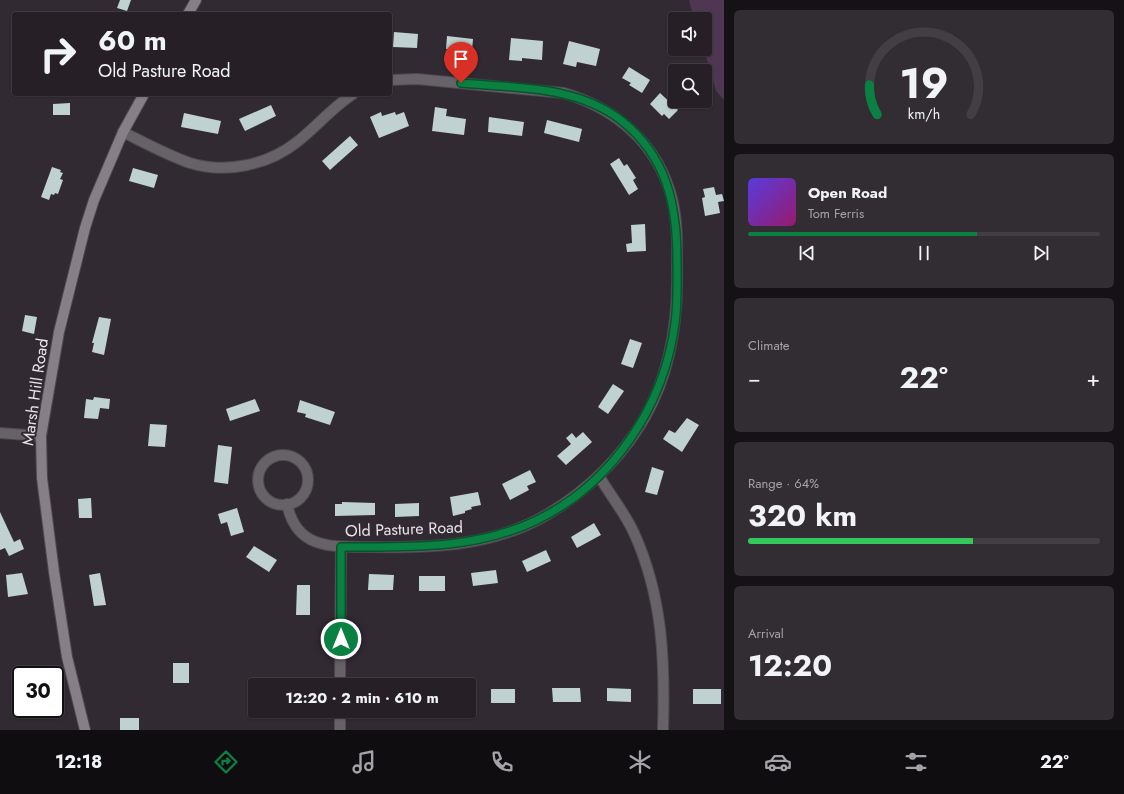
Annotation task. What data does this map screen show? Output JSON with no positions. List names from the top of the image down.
{
  "streets": {
    "street": ["Marsh Hill Road", "Old Pasture Road"]
  },
  "page": {
    "turn": ["60 m", "Old Pasture Road"],
    "song": ["Open Road", "Tom Ferris"],
    "tile": [
      "Climate",
      ["Range · 64%", "320 km"],
      ["Arrival", "12:20"]
    ],
    "heat": ["−", "22°", "+"],
    "limit": "30",
    "trip": "12:20 · 2 min · 610 m",
    "tabs": ["12:18", "22°"],
    "gauge": ["19", "km/h"]
  }
}
